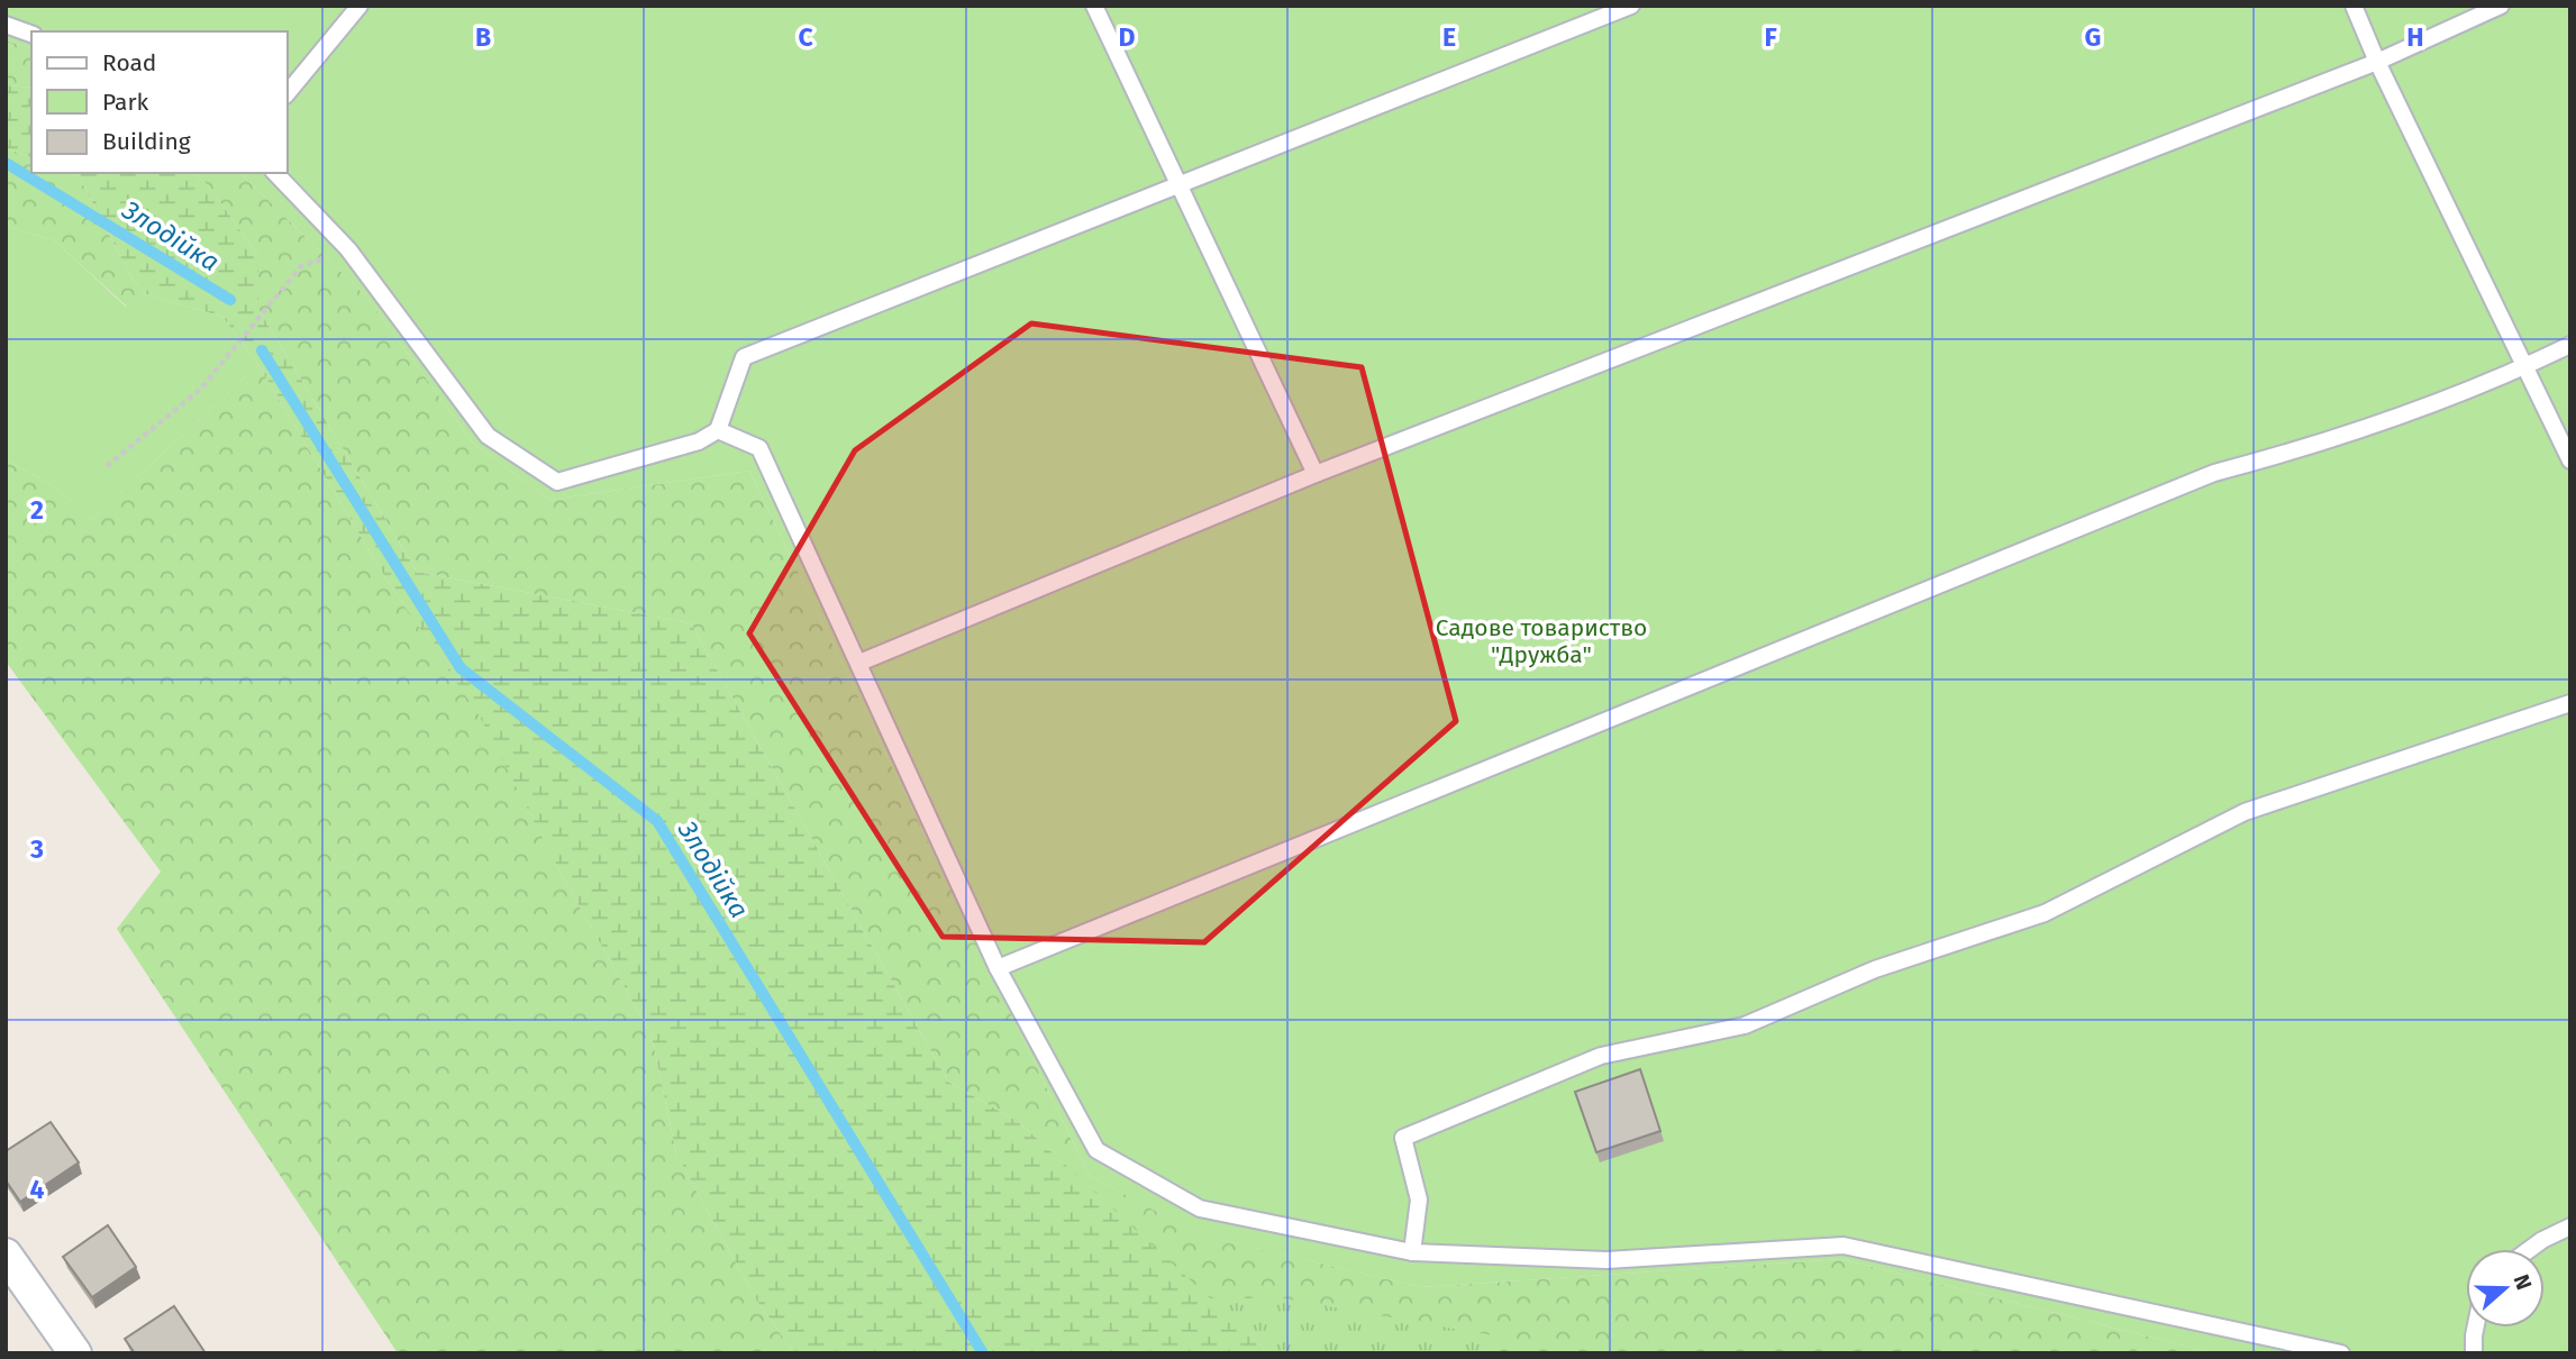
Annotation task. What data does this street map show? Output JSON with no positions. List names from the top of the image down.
{
  "water": ["Злодійка"],
  "parks": ["Садове товариство \"Дружба\""],
  "legend": ["Road", "Park", "Building"],
  "north": "right",
  "grid": {
    "columns": [
      "B",
      "C",
      "D",
      "E",
      "F",
      "G",
      "H"
    ],
    "rows": ["2", "3", "4"]
  }
}
